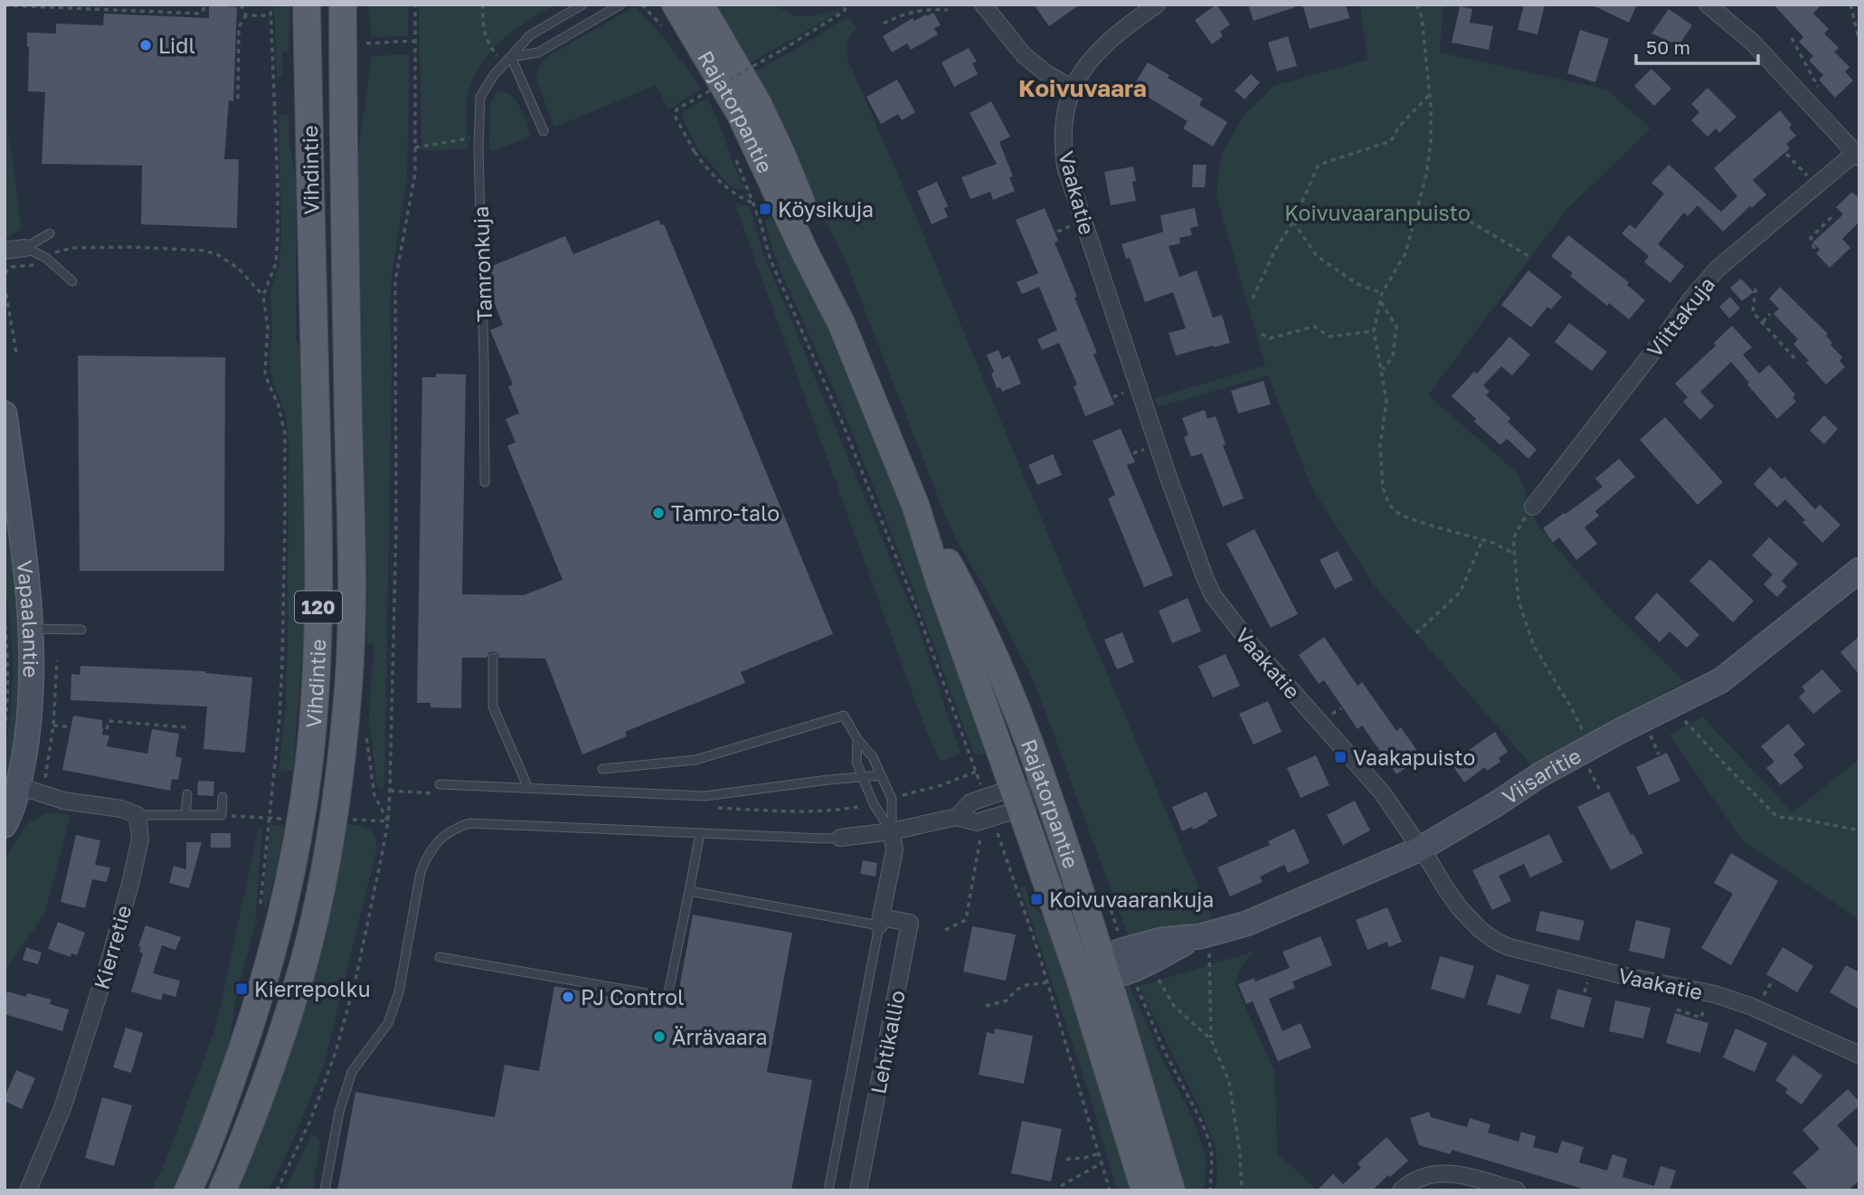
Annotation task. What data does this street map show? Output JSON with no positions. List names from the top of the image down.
{
  "streets": {
    "main road": ["Rajatorpantie", "Vihdintie", "120"],
    "street": [
      "Vaakatie",
      "Viittakuja",
      "Vapaalantie",
      "Viisaritie",
      "Kierretie",
      "Lehtikallio"
    ],
    "lane": ["Tamronkuja"]
  },
  "crossings": [
    ["Rajatorpantie", "Viisaritie"],
    ["Vaakatie", "Viisaritie"]
  ],
  "districts": ["Koivuvaara"],
  "parks": ["Koivuvaaranpuisto"],
  "places": {
    "other": [
      "Lidl",
      "Tamro-talo",
      "PJ Control",
      "Ärrävaara"
    ],
    "transit": [
      "Köysikuja",
      "Vaakapuisto",
      "Koivuvaarankuja",
      "Kierrepolku"
    ]
  },
  "scale_bar": "50 m"
}
